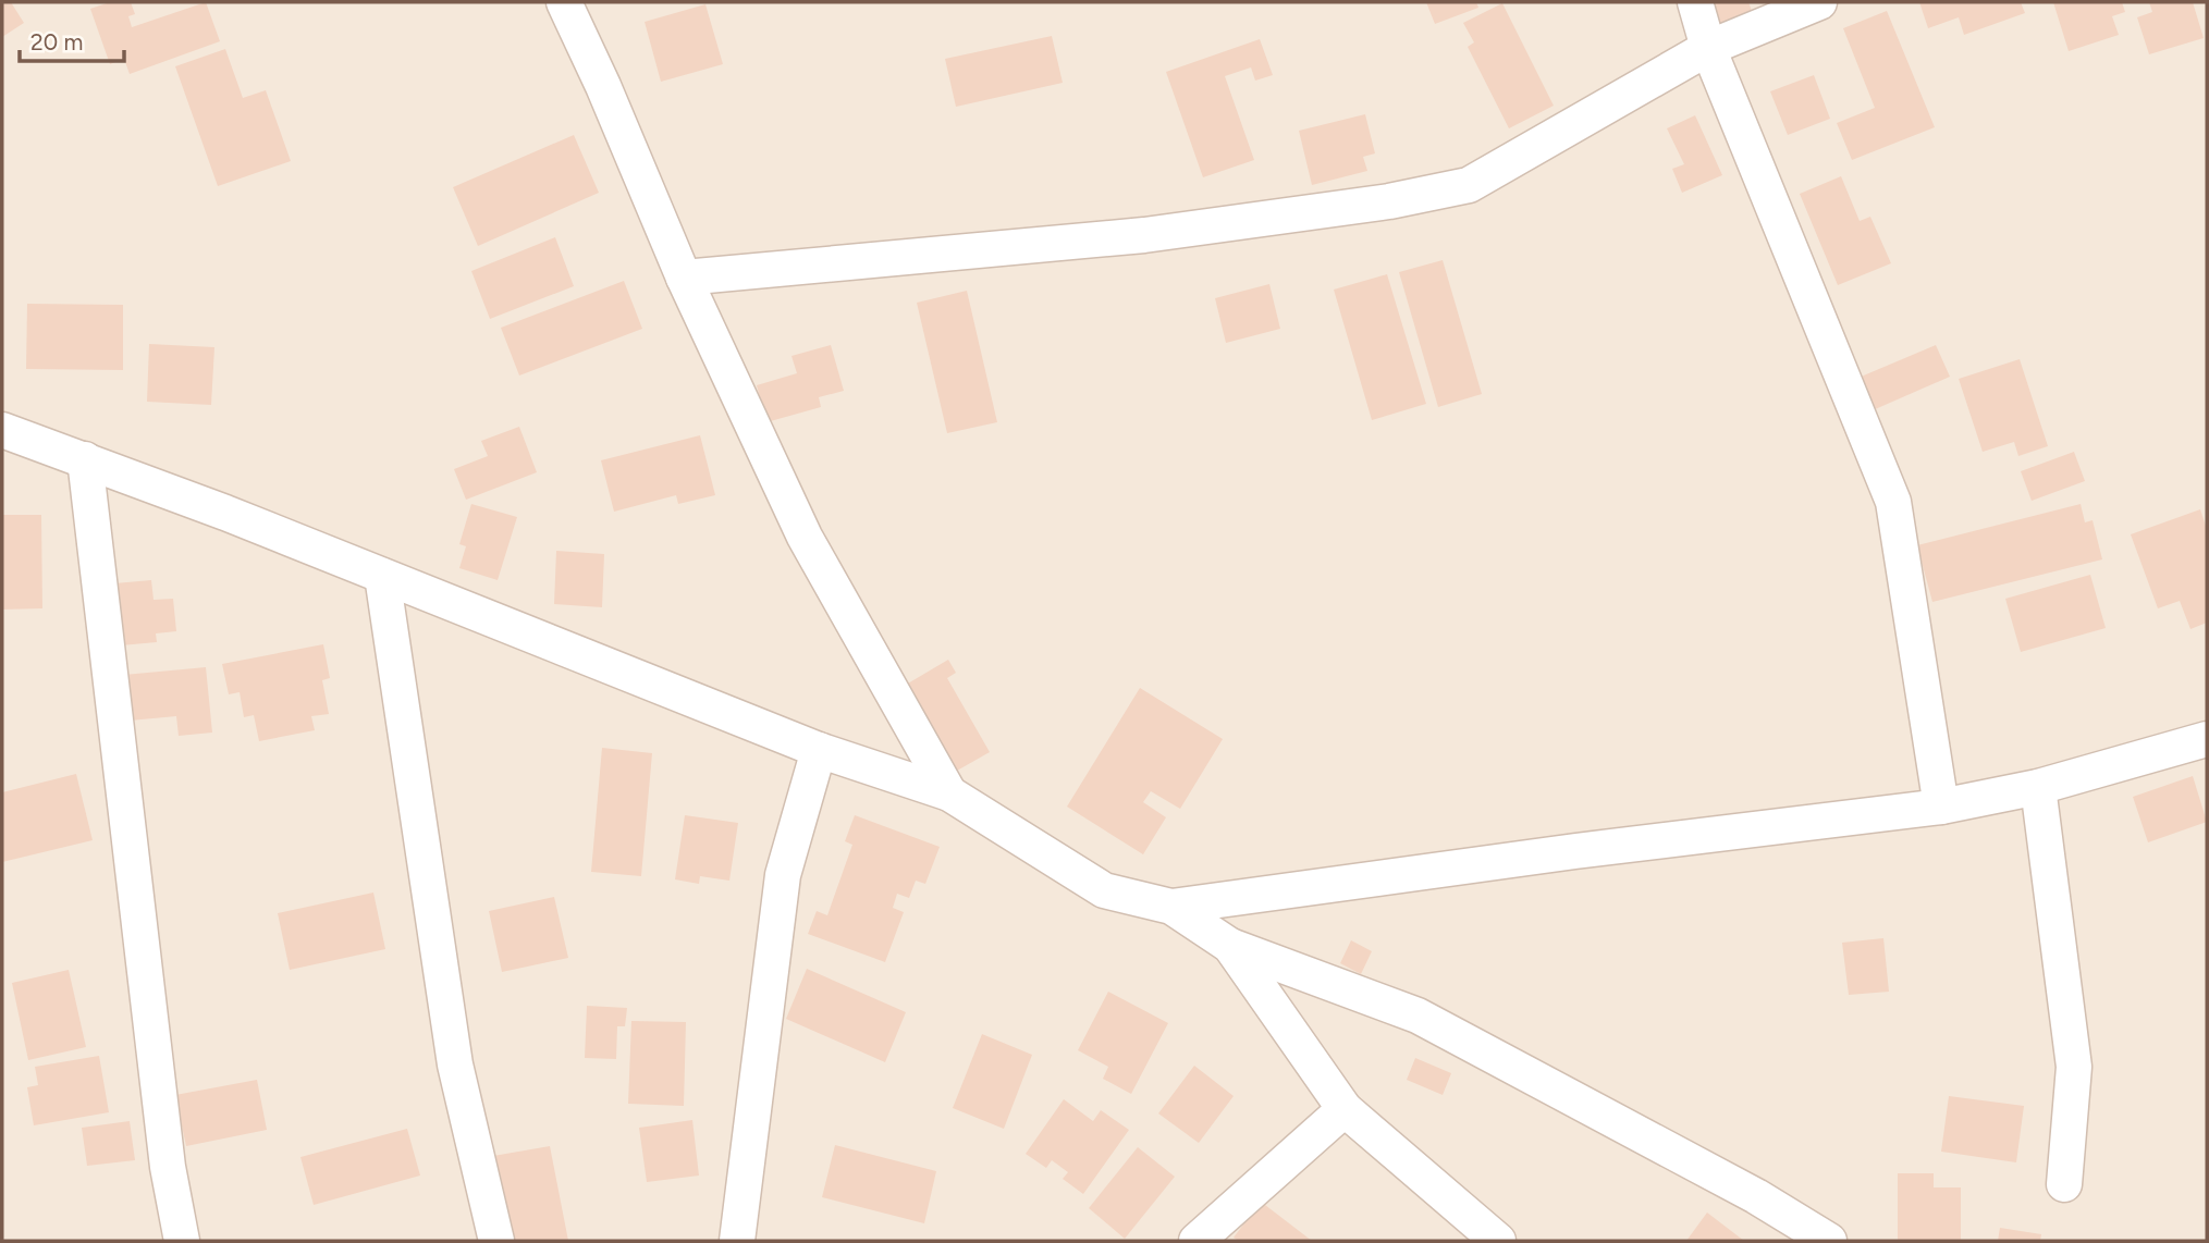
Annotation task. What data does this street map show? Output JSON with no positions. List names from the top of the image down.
{
  "scale_bar": "20 m"
}
